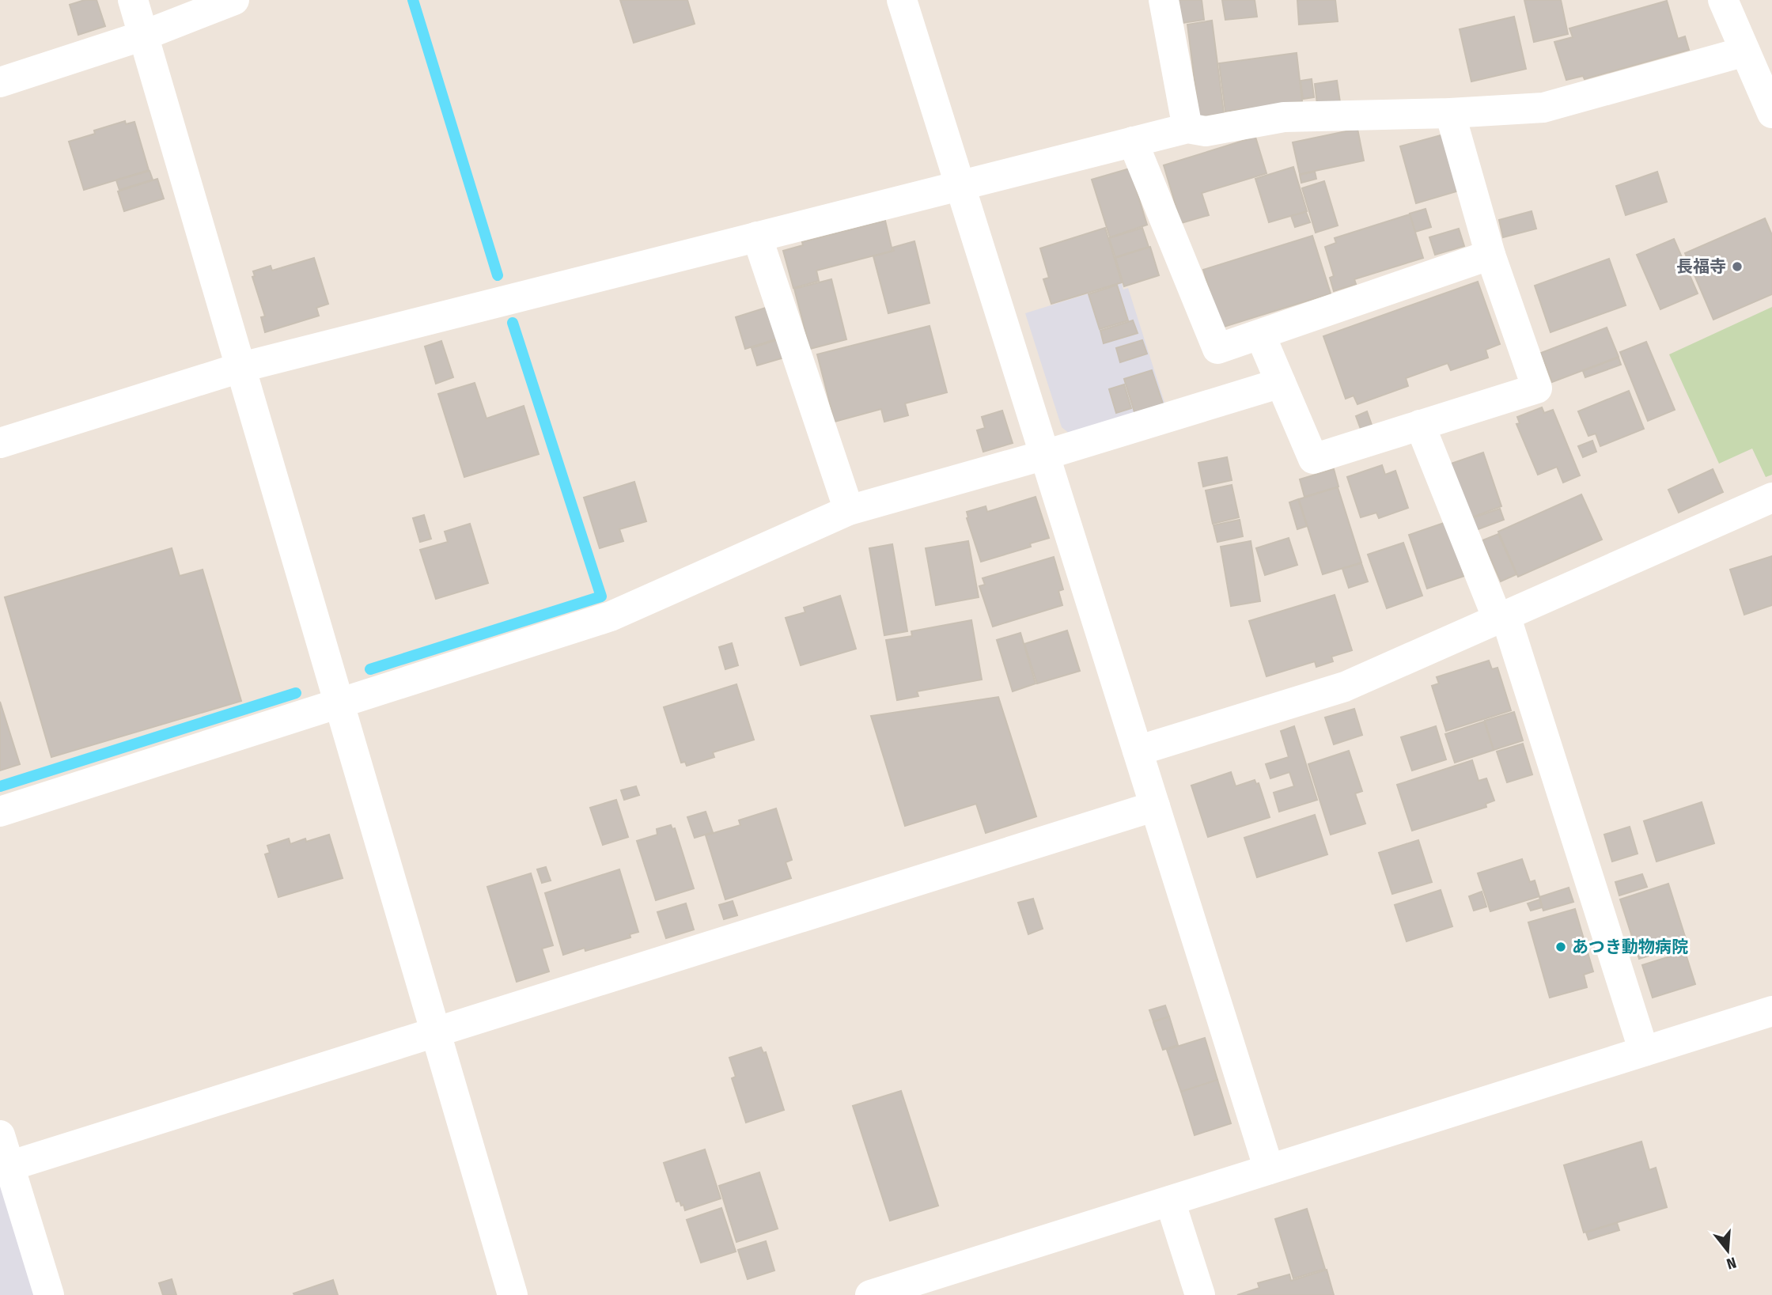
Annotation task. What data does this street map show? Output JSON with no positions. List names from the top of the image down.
{
  "places": ["長福寺", "あつき動物病院"],
  "north": "bottom"
}
